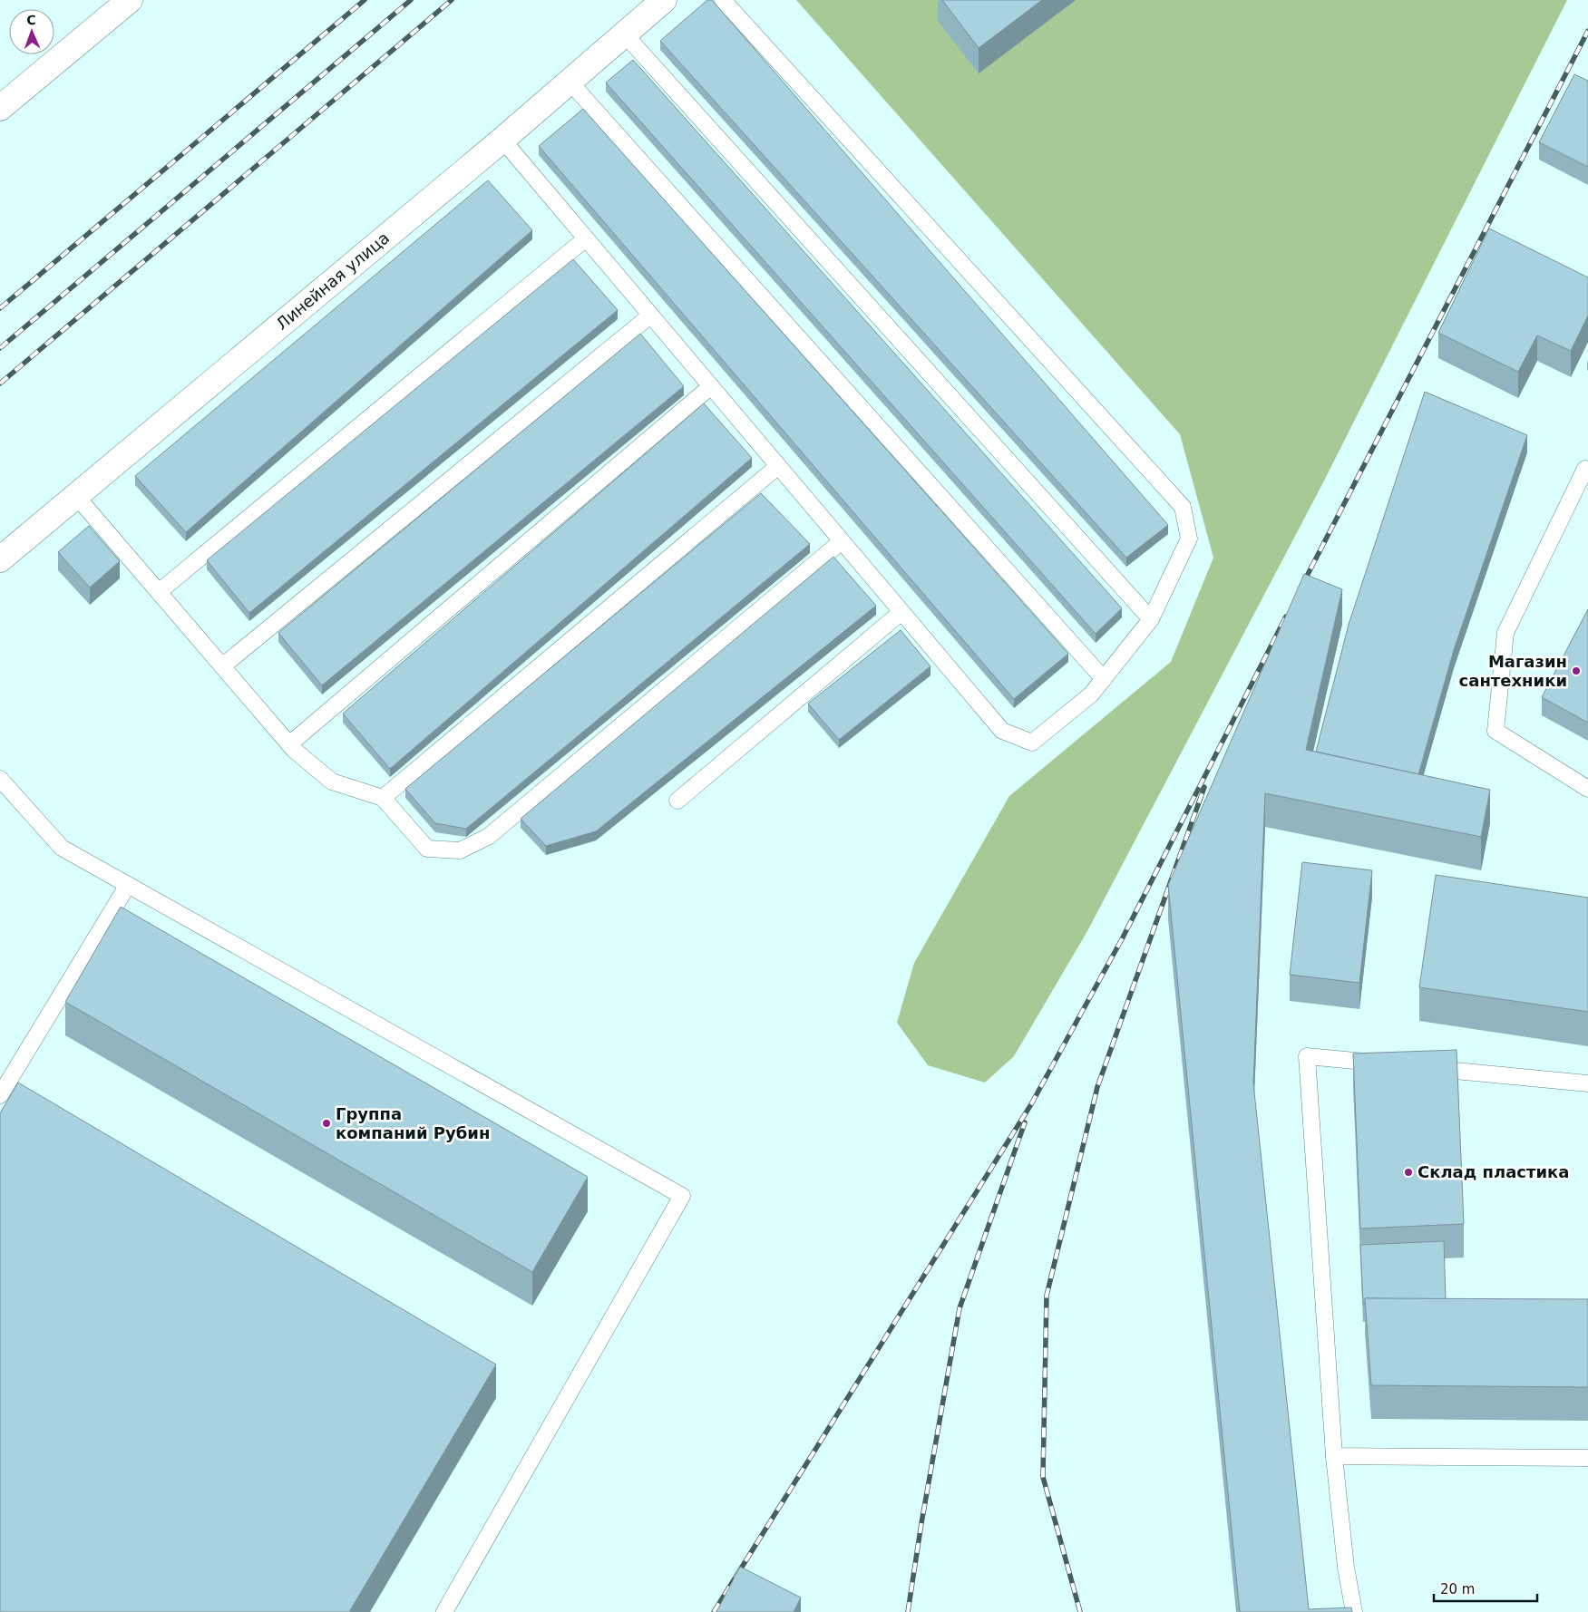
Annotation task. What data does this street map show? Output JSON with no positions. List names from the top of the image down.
{
  "streets": {
    "street": ["Линейная улица"]
  },
  "places": ["Магазин сантехники", "Группа компаний Рубин", "Склад пластика"],
  "scale_bar": "20 m",
  "north": "top"
}
